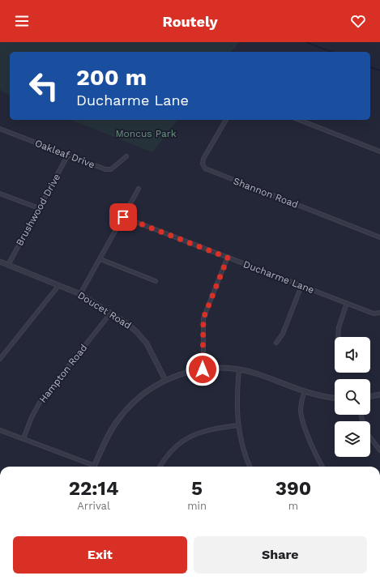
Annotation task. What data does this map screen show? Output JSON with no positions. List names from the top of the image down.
{
  "streets": {
    "street": [
      "Oakleaf Drive",
      "Shannon Road",
      "Brushwood Drive",
      "Ducharme Lane",
      "Doucet Road",
      "Hampton Road"
    ]
  },
  "crossings": [
    ["Oakleaf Drive", "Brushwood Drive"],
    ["Brushwood Drive", "Doucet Road"],
    ["Doucet Road", "Hampton Road"]
  ],
  "parks": ["Moncus Park"],
  "page": {
    "header": "Routely",
    "turn": ["200 m", "Ducharme Lane"],
    "eta": [
      "22:14",
      "Arrival",
      "5",
      "min",
      "390",
      "m"
    ],
    "buttons": ["Exit", "Share"]
  }
}
